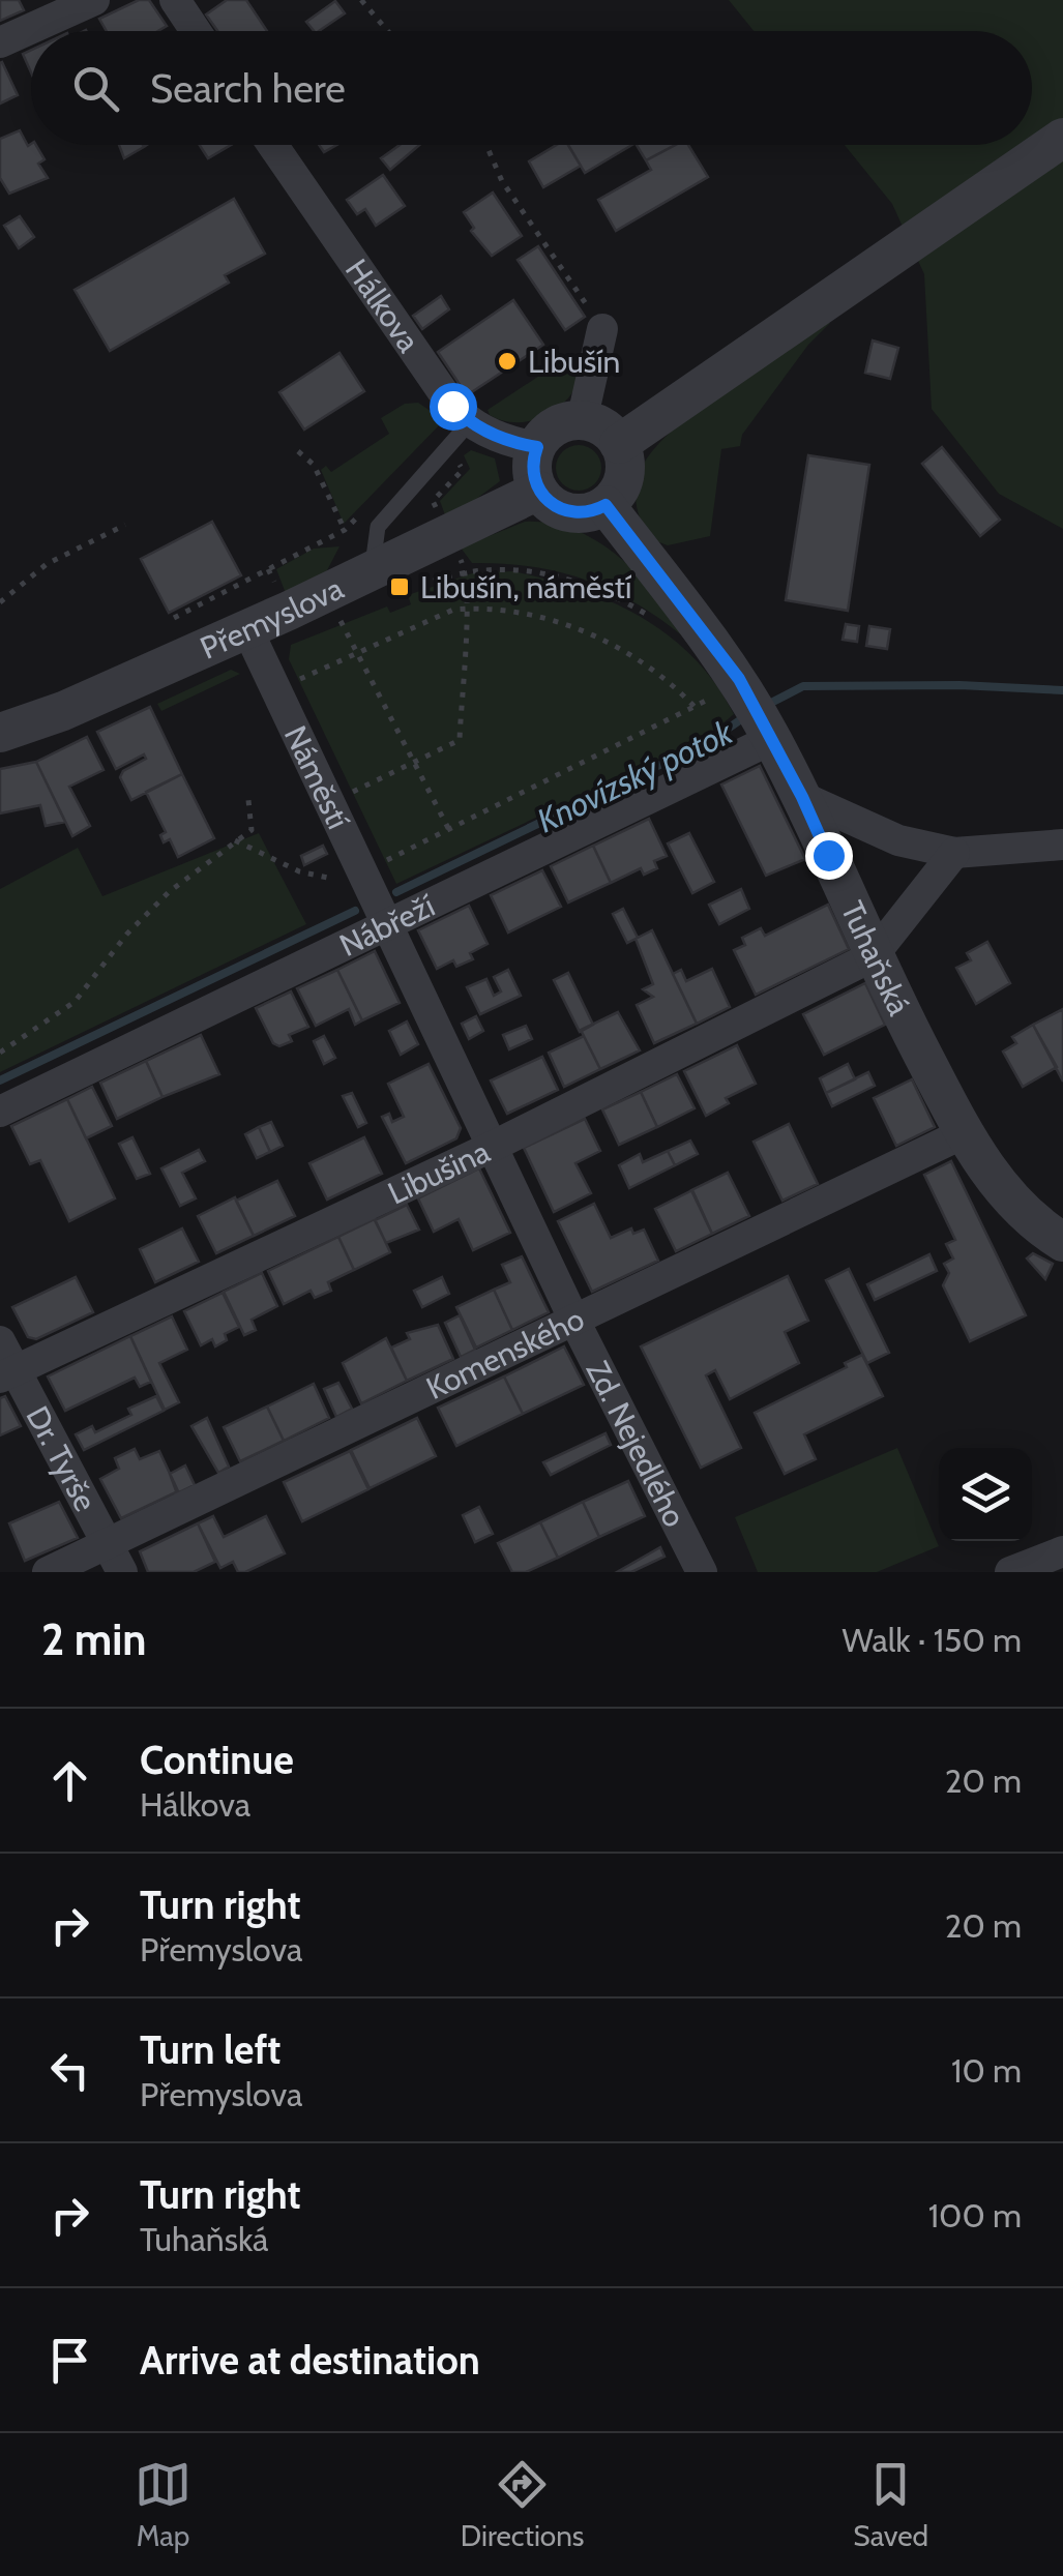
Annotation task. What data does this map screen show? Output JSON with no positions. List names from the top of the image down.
{
  "streets": {
    "street": [
      "Hálkova",
      "Přemyslova",
      "Náměstí",
      "Nábřeží",
      "Tuhaňská",
      "Libušina",
      "Komenského",
      "Zd. Nejedlého",
      "Dr. Tyrše"
    ]
  },
  "crossings": [
    ["Přemyslova", "Náměstí"],
    ["Přemyslova", "Tuhaňská"],
    ["Náměstí", "Nábřeží"],
    ["Náměstí", "Zd. Nejedlého"],
    ["Nábřeží", "Tuhaňská"],
    ["Nábřeží", "Zd. Nejedlého"],
    ["Tuhaňská", "Libušina"],
    ["Tuhaňská", "Komenského"],
    ["Libušina", "Zd. Nejedlého"],
    ["Libušina", "Dr. Tyrše"],
    ["Komenského", "Zd. Nejedlého"],
    ["Komenského", "Dr. Tyrše"]
  ],
  "water": ["Knovízský potok"],
  "places": {
    "other": ["Libušín"],
    "transit": ["Libušín, náměstí"]
  },
  "page": {
    "search": "Search here",
    "heading": ["2 min", "Walk · 150 m"],
    "list": [
      ["Continue", "Hálkova", "20 m"],
      ["Turn right", "Přemyslova", "20 m"],
      ["Turn left", "Přemyslova", "10 m"],
      ["Turn right", "Tuhaňská", "100 m"],
      "Arrive at destination"
    ],
    "nav": ["Map", "Directions", "Saved"]
  }
}
